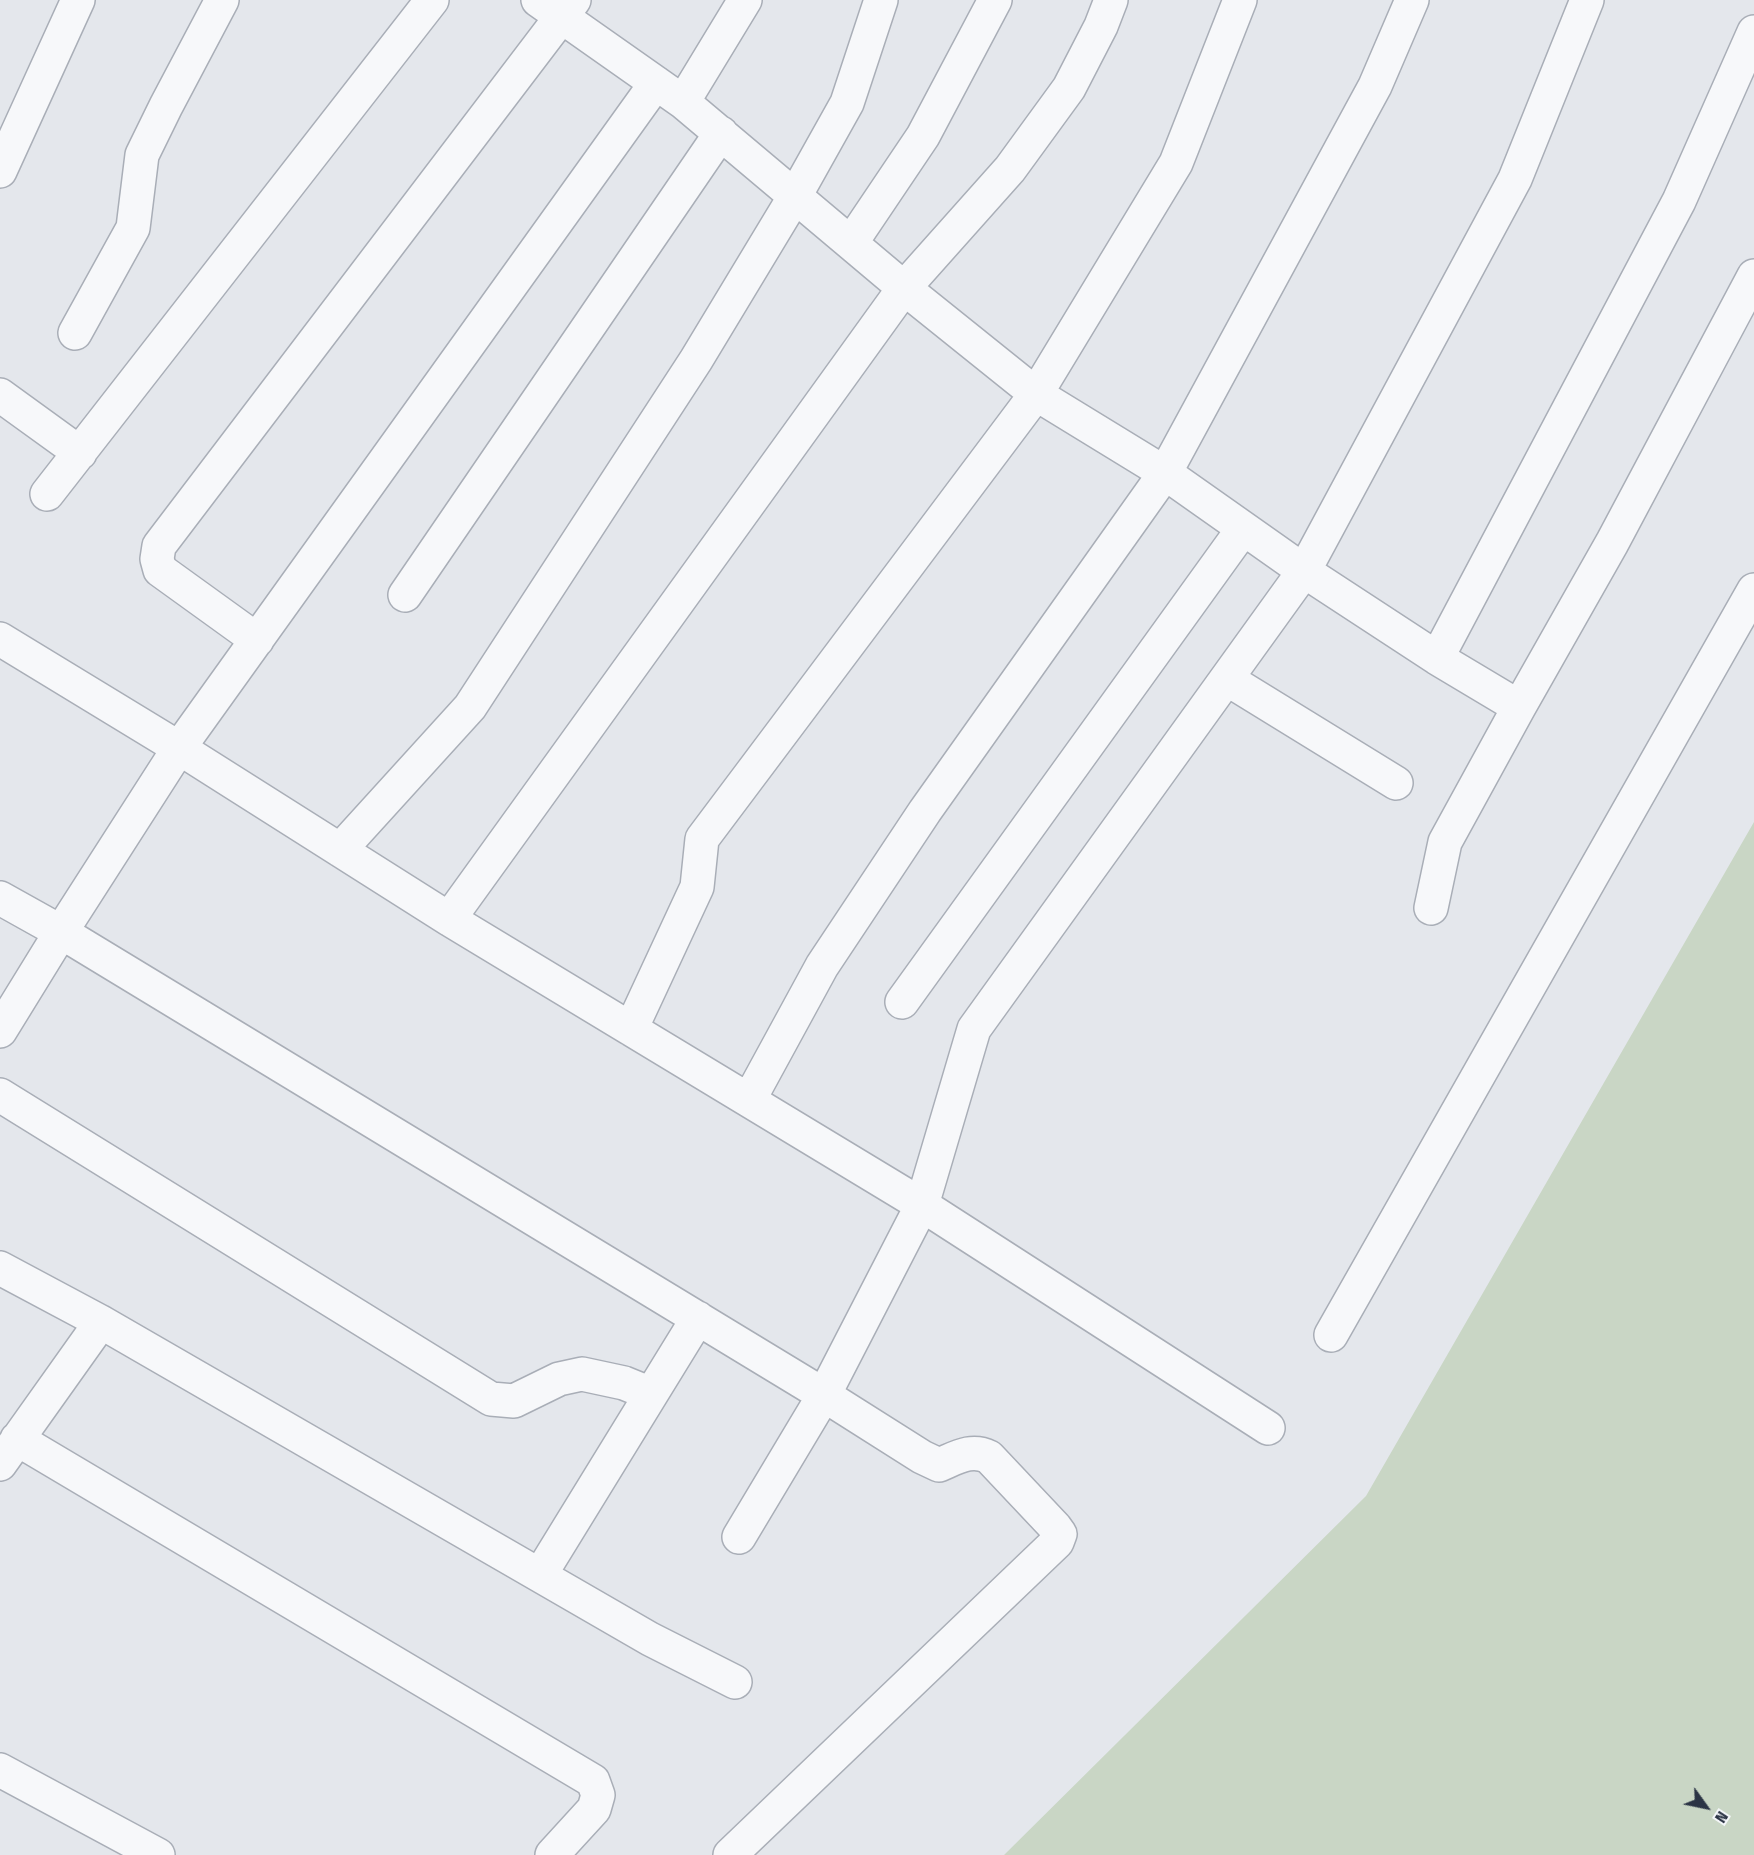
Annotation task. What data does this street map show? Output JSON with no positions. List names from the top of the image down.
{
  "north": "bottom right"
}
